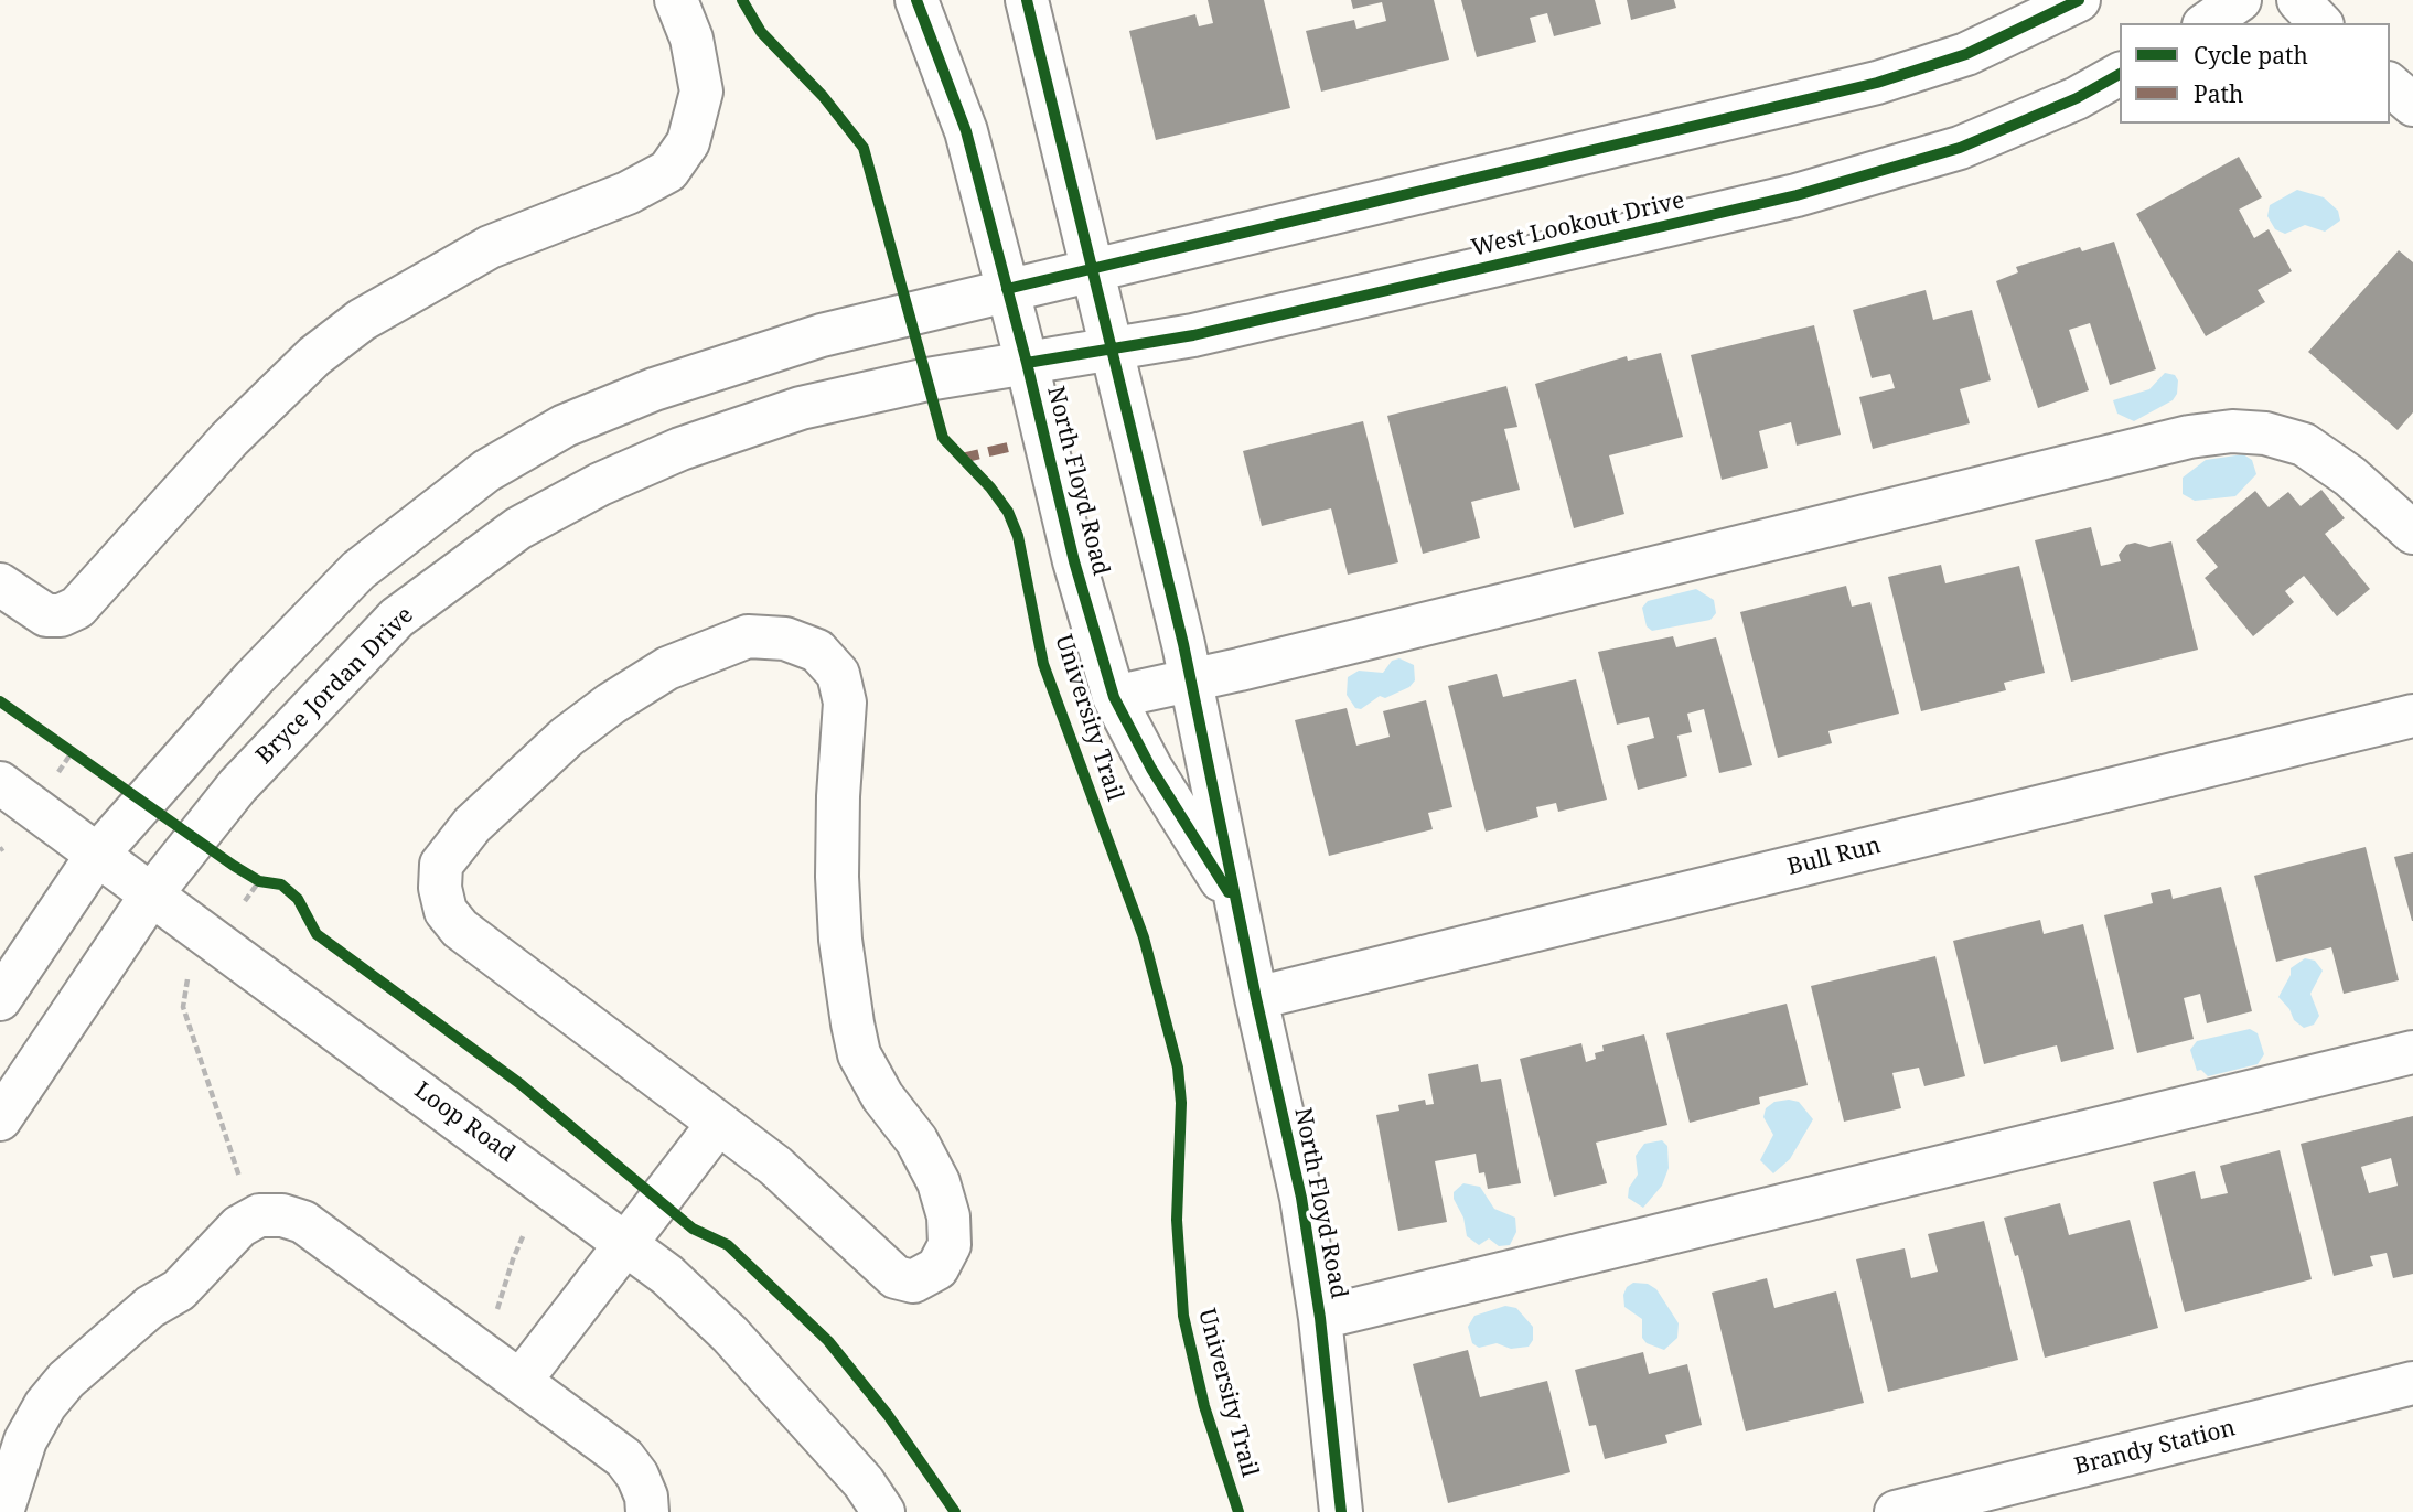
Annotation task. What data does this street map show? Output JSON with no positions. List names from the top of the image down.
{
  "streets": {
    "street": [
      "West Lookout Drive",
      "North Floyd Road",
      "Bryce Jordan Drive",
      "Bull Run",
      "Loop Road",
      "Brandy Station"
    ],
    "cycle path": ["University Trail"]
  },
  "crossings": [
    ["West Lookout Drive", "North Floyd Road"],
    ["West Lookout Drive", "Bryce Jordan Drive"],
    ["North Floyd Road", "Bryce Jordan Drive"],
    ["North Floyd Road", "Bull Run"],
    ["Bryce Jordan Drive", "Loop Road"]
  ],
  "legend": ["Cycle path", "Path"]
}
